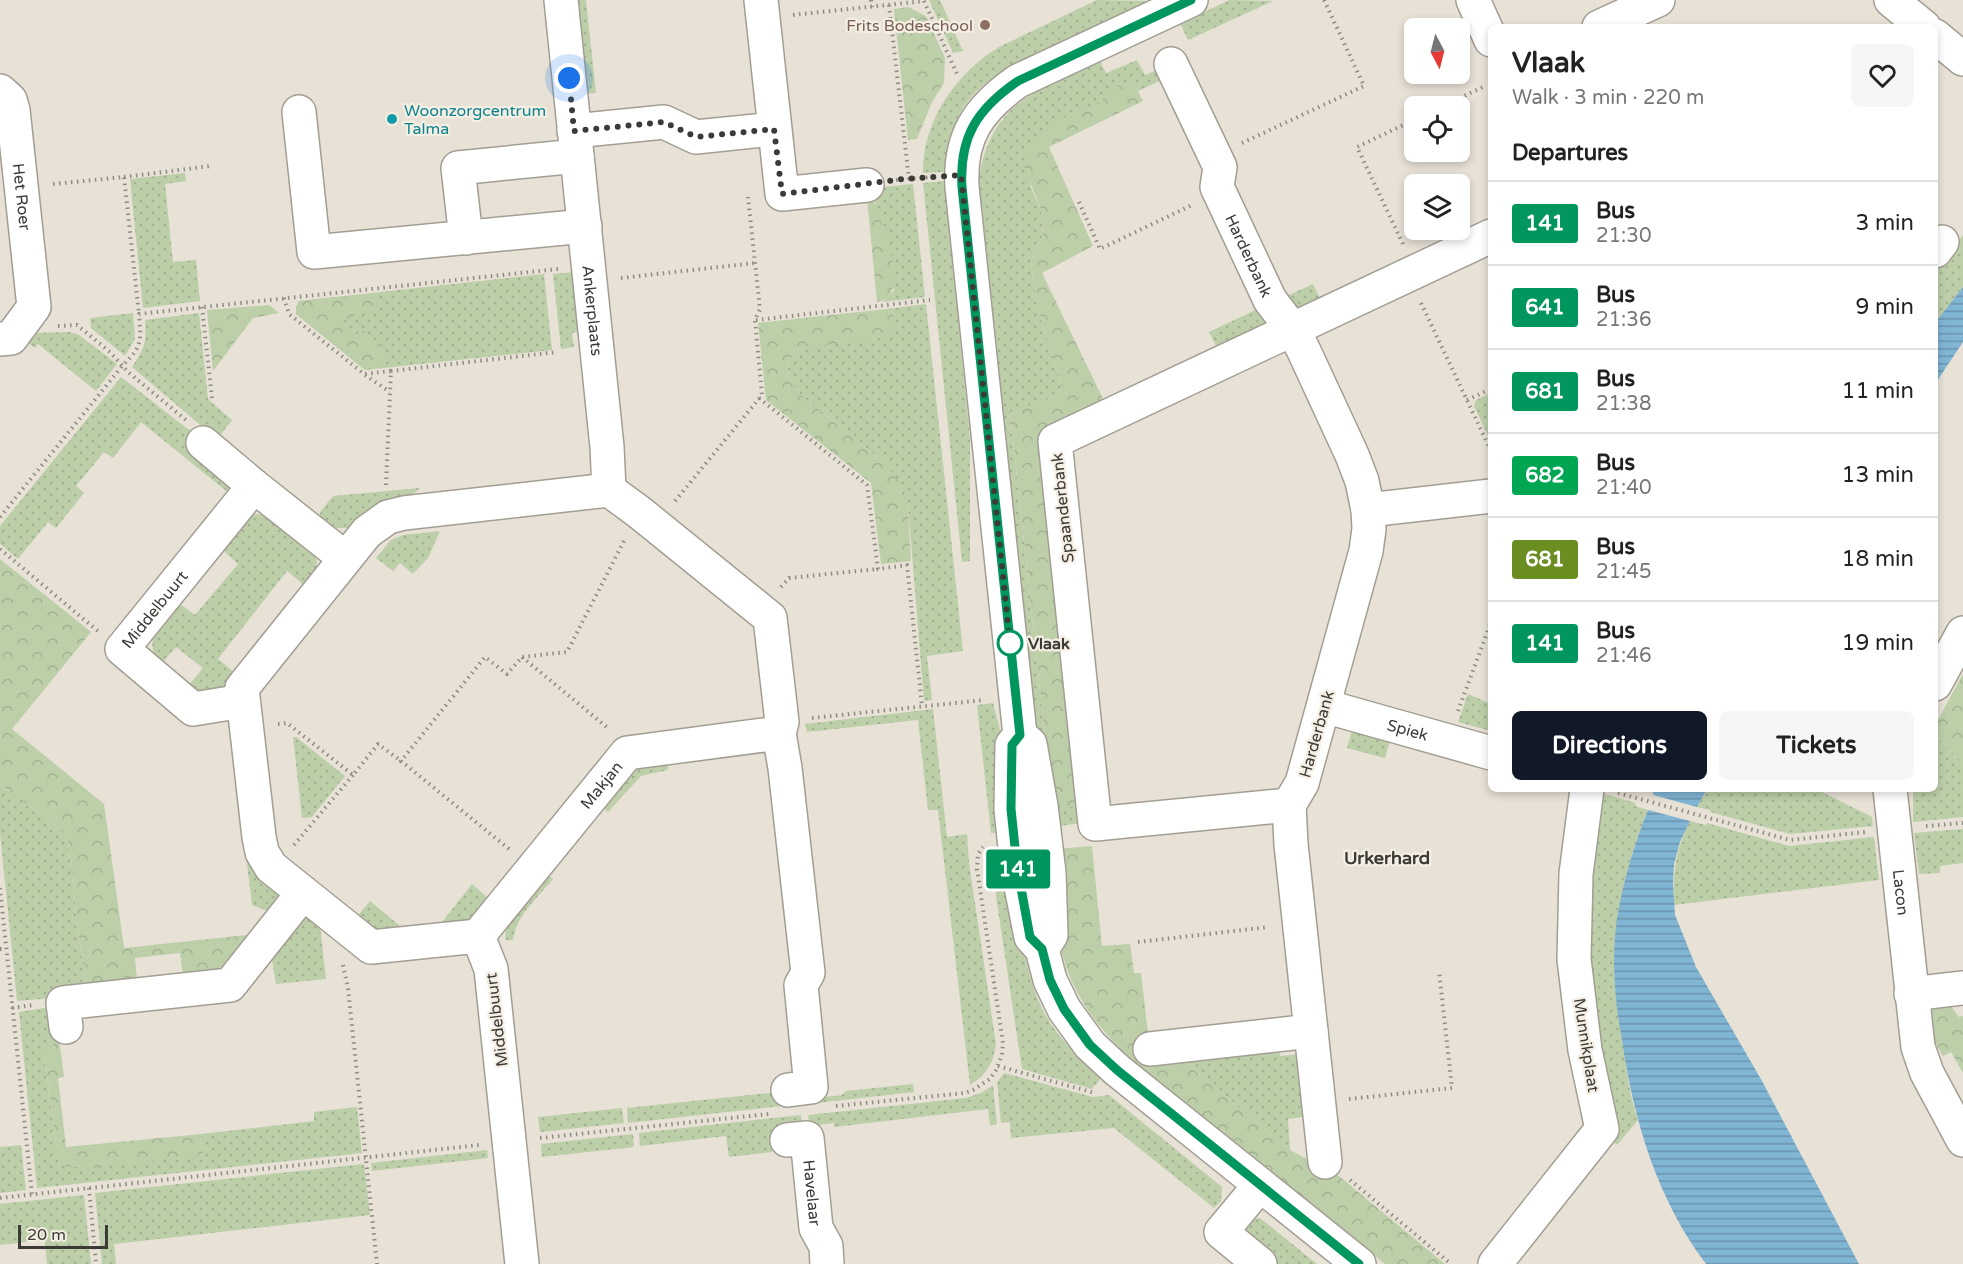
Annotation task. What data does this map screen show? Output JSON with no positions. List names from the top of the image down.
{
  "streets": {
    "street": [
      "Het Roer",
      "Harderbank",
      "Ankerplaats",
      "Spaanderbank",
      "Middelbuurt",
      "Spiek",
      "Makjan",
      "Lacon",
      "Munnikplaat",
      "Havelaar"
    ]
  },
  "crossings": [
    ["Harderbank", "Spaanderbank"],
    ["Harderbank", "Spiek"],
    ["Middelbuurt", "Makjan"]
  ],
  "districts": ["Urkerhard"],
  "places": ["Frits Bodeschool", "Woonzorgcentrum Talma", "Vlaak"],
  "lines": ["bus line 141"],
  "scale_bar": "20 m",
  "north": "bottom",
  "page": {
    "on_map": "141",
    "heading": [
      ["Vlaak", "Walk · 3 min · 220 m"],
      "Departures"
    ],
    "list": [
      {
        "mark": "141",
        "name": "Bus",
        "note": "21:30",
        "value": "3 min"
      },
      {
        "mark": "641",
        "name": "Bus",
        "note": "21:36",
        "value": "9 min"
      },
      {
        "mark": "681",
        "name": "Bus",
        "note": "21:38",
        "value": "11 min"
      },
      {
        "mark": "682",
        "name": "Bus",
        "note": "21:40",
        "value": "13 min"
      },
      {
        "mark": "681",
        "name": "Bus",
        "note": "21:45",
        "value": "18 min"
      },
      {
        "mark": "141",
        "name": "Bus",
        "note": "21:46",
        "value": "19 min"
      }
    ],
    "buttons": ["Directions", "Tickets"],
    "scale": "20 m"
  }
}
